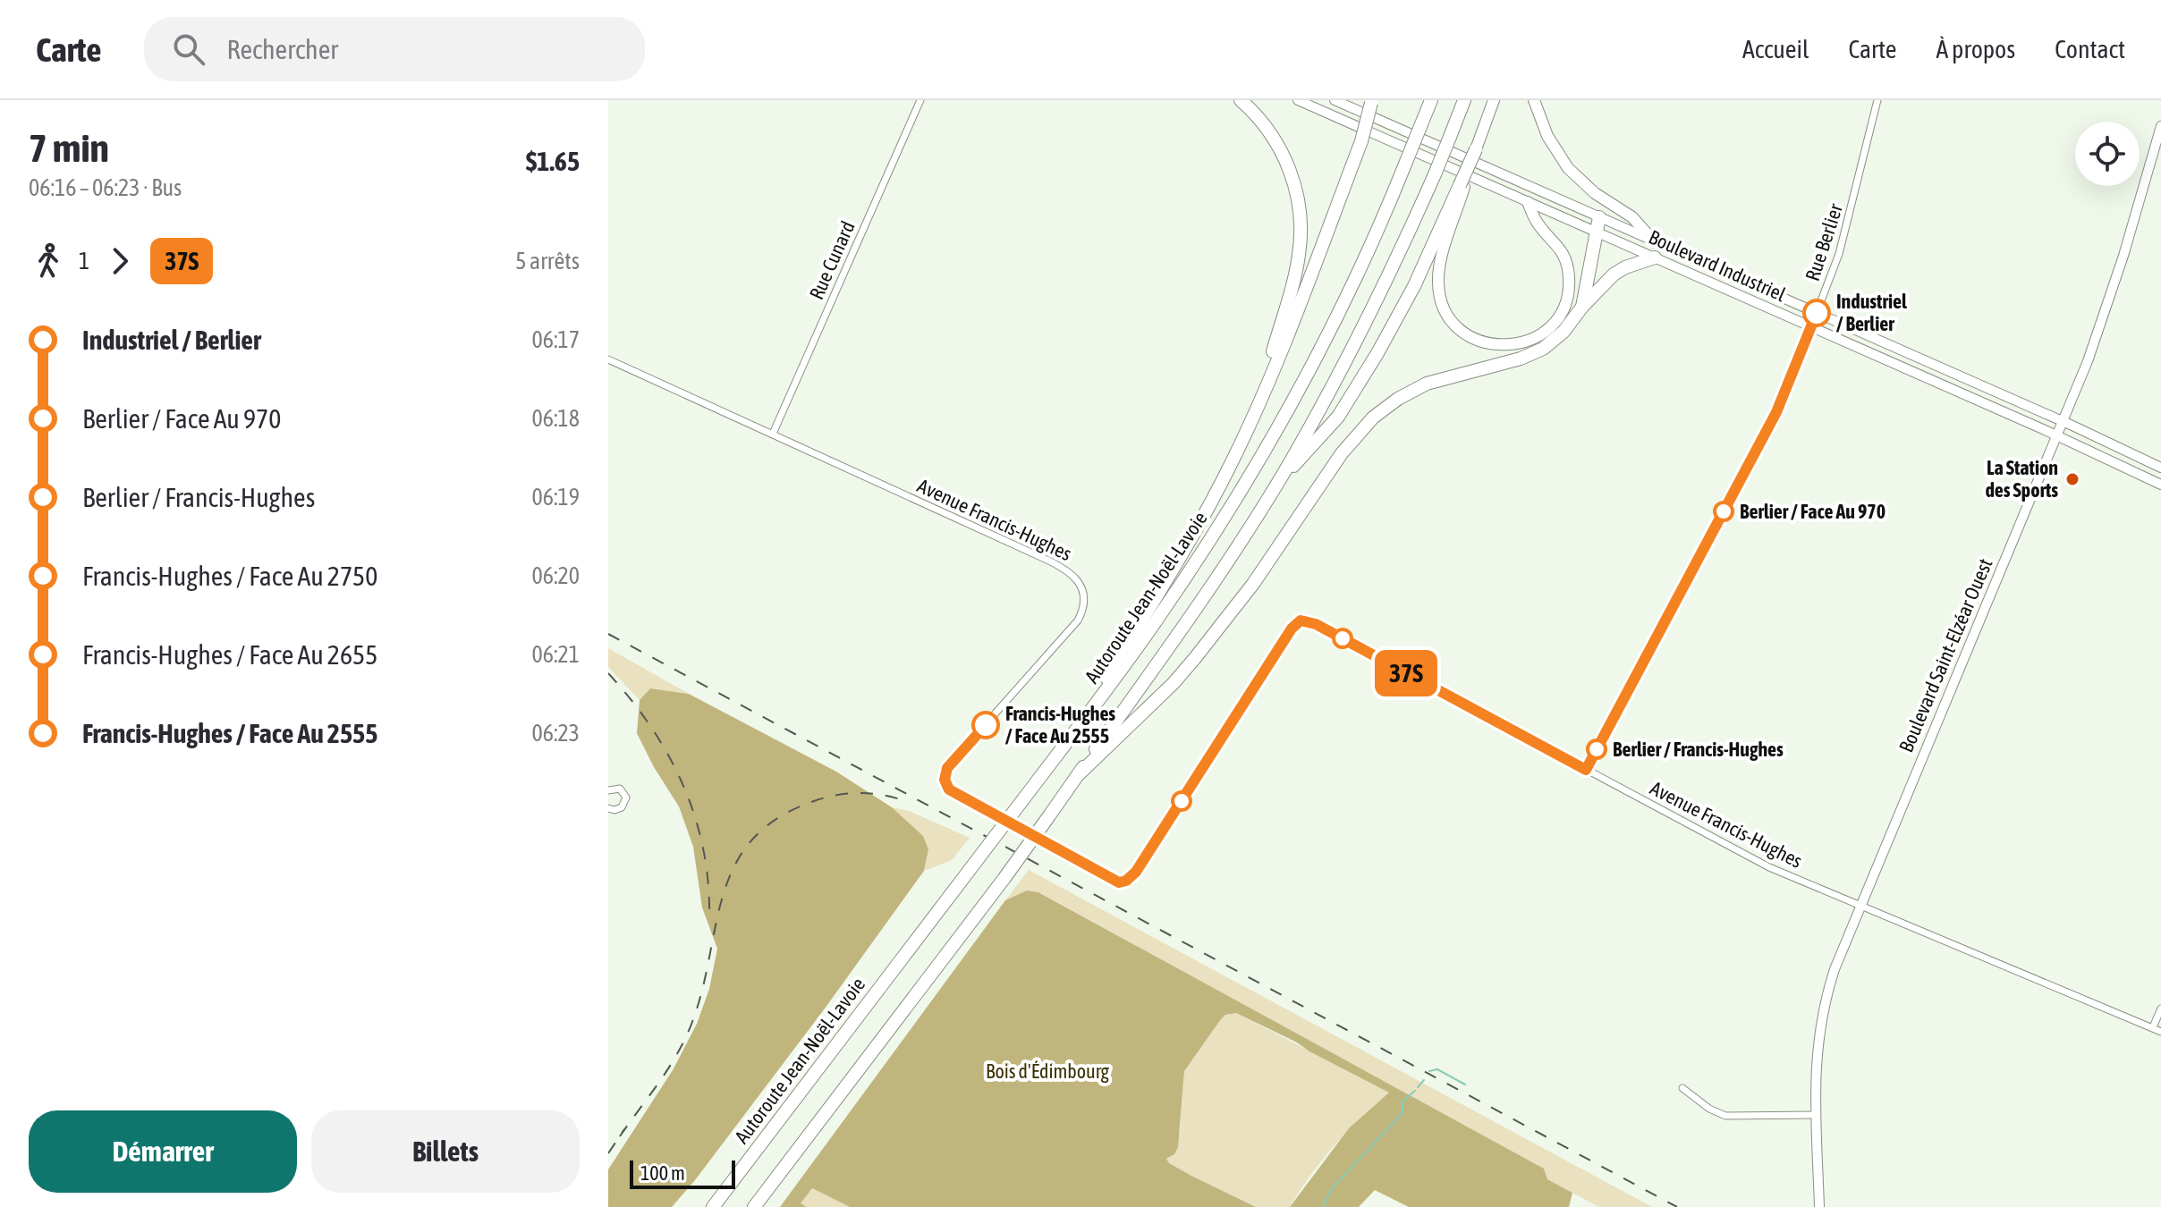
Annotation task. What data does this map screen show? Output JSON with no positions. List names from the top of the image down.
{
  "streets": {
    "highway": ["Autoroute Jean-Noël-Lavoie"],
    "street": [
      "Rue Berlier",
      "Rue Cunard",
      "Boulevard Industriel",
      "Avenue Francis-Hughes",
      "Boulevard Saint-Elzéar Ouest"
    ]
  },
  "crossings": [
    ["Rue Berlier", "Boulevard Industriel"],
    ["Rue Berlier", "Avenue Francis-Hughes"],
    ["Rue Cunard", "Avenue Francis-Hughes"],
    ["Boulevard Industriel", "Boulevard Saint-Elzéar Ouest"],
    ["Avenue Francis-Hughes", "Boulevard Saint-Elzéar Ouest"]
  ],
  "parks": ["Bois d'Édimbourg"],
  "places": [
    "Industriel / Berlier",
    "La Station des Sports",
    "Berlier / Face Au 970",
    "Francis-Hughes / Face Au 2555",
    "Berlier / Francis-Hughes"
  ],
  "lines": ["bus line 37S"],
  "scale_bar": "100 m",
  "page": {
    "header": "Carte",
    "search": "Rechercher",
    "nav": [
      "Accueil",
      "Carte",
      "À propos",
      "Contact"
    ],
    "heading": ["7 min", "06:16 – 06:23 · Bus", "$1.65"],
    "on_map": "37S",
    "legs": ["1", "37S", "5 arrêts"],
    "list": [
      {
        "name": "Industriel / Berlier",
        "value": "06:17"
      },
      {
        "name": "Berlier / Face Au 970",
        "value": "06:18"
      },
      {
        "name": "Berlier / Francis-Hughes",
        "value": "06:19"
      },
      {
        "name": "Francis-Hughes / Face Au 2750",
        "value": "06:20"
      },
      {
        "name": "Francis-Hughes / Face Au 2655",
        "value": "06:21"
      },
      {
        "name": "Francis-Hughes / Face Au 2555",
        "value": "06:23"
      }
    ],
    "buttons": ["Démarrer", "Billets"],
    "scale": "100 m"
  }
}
